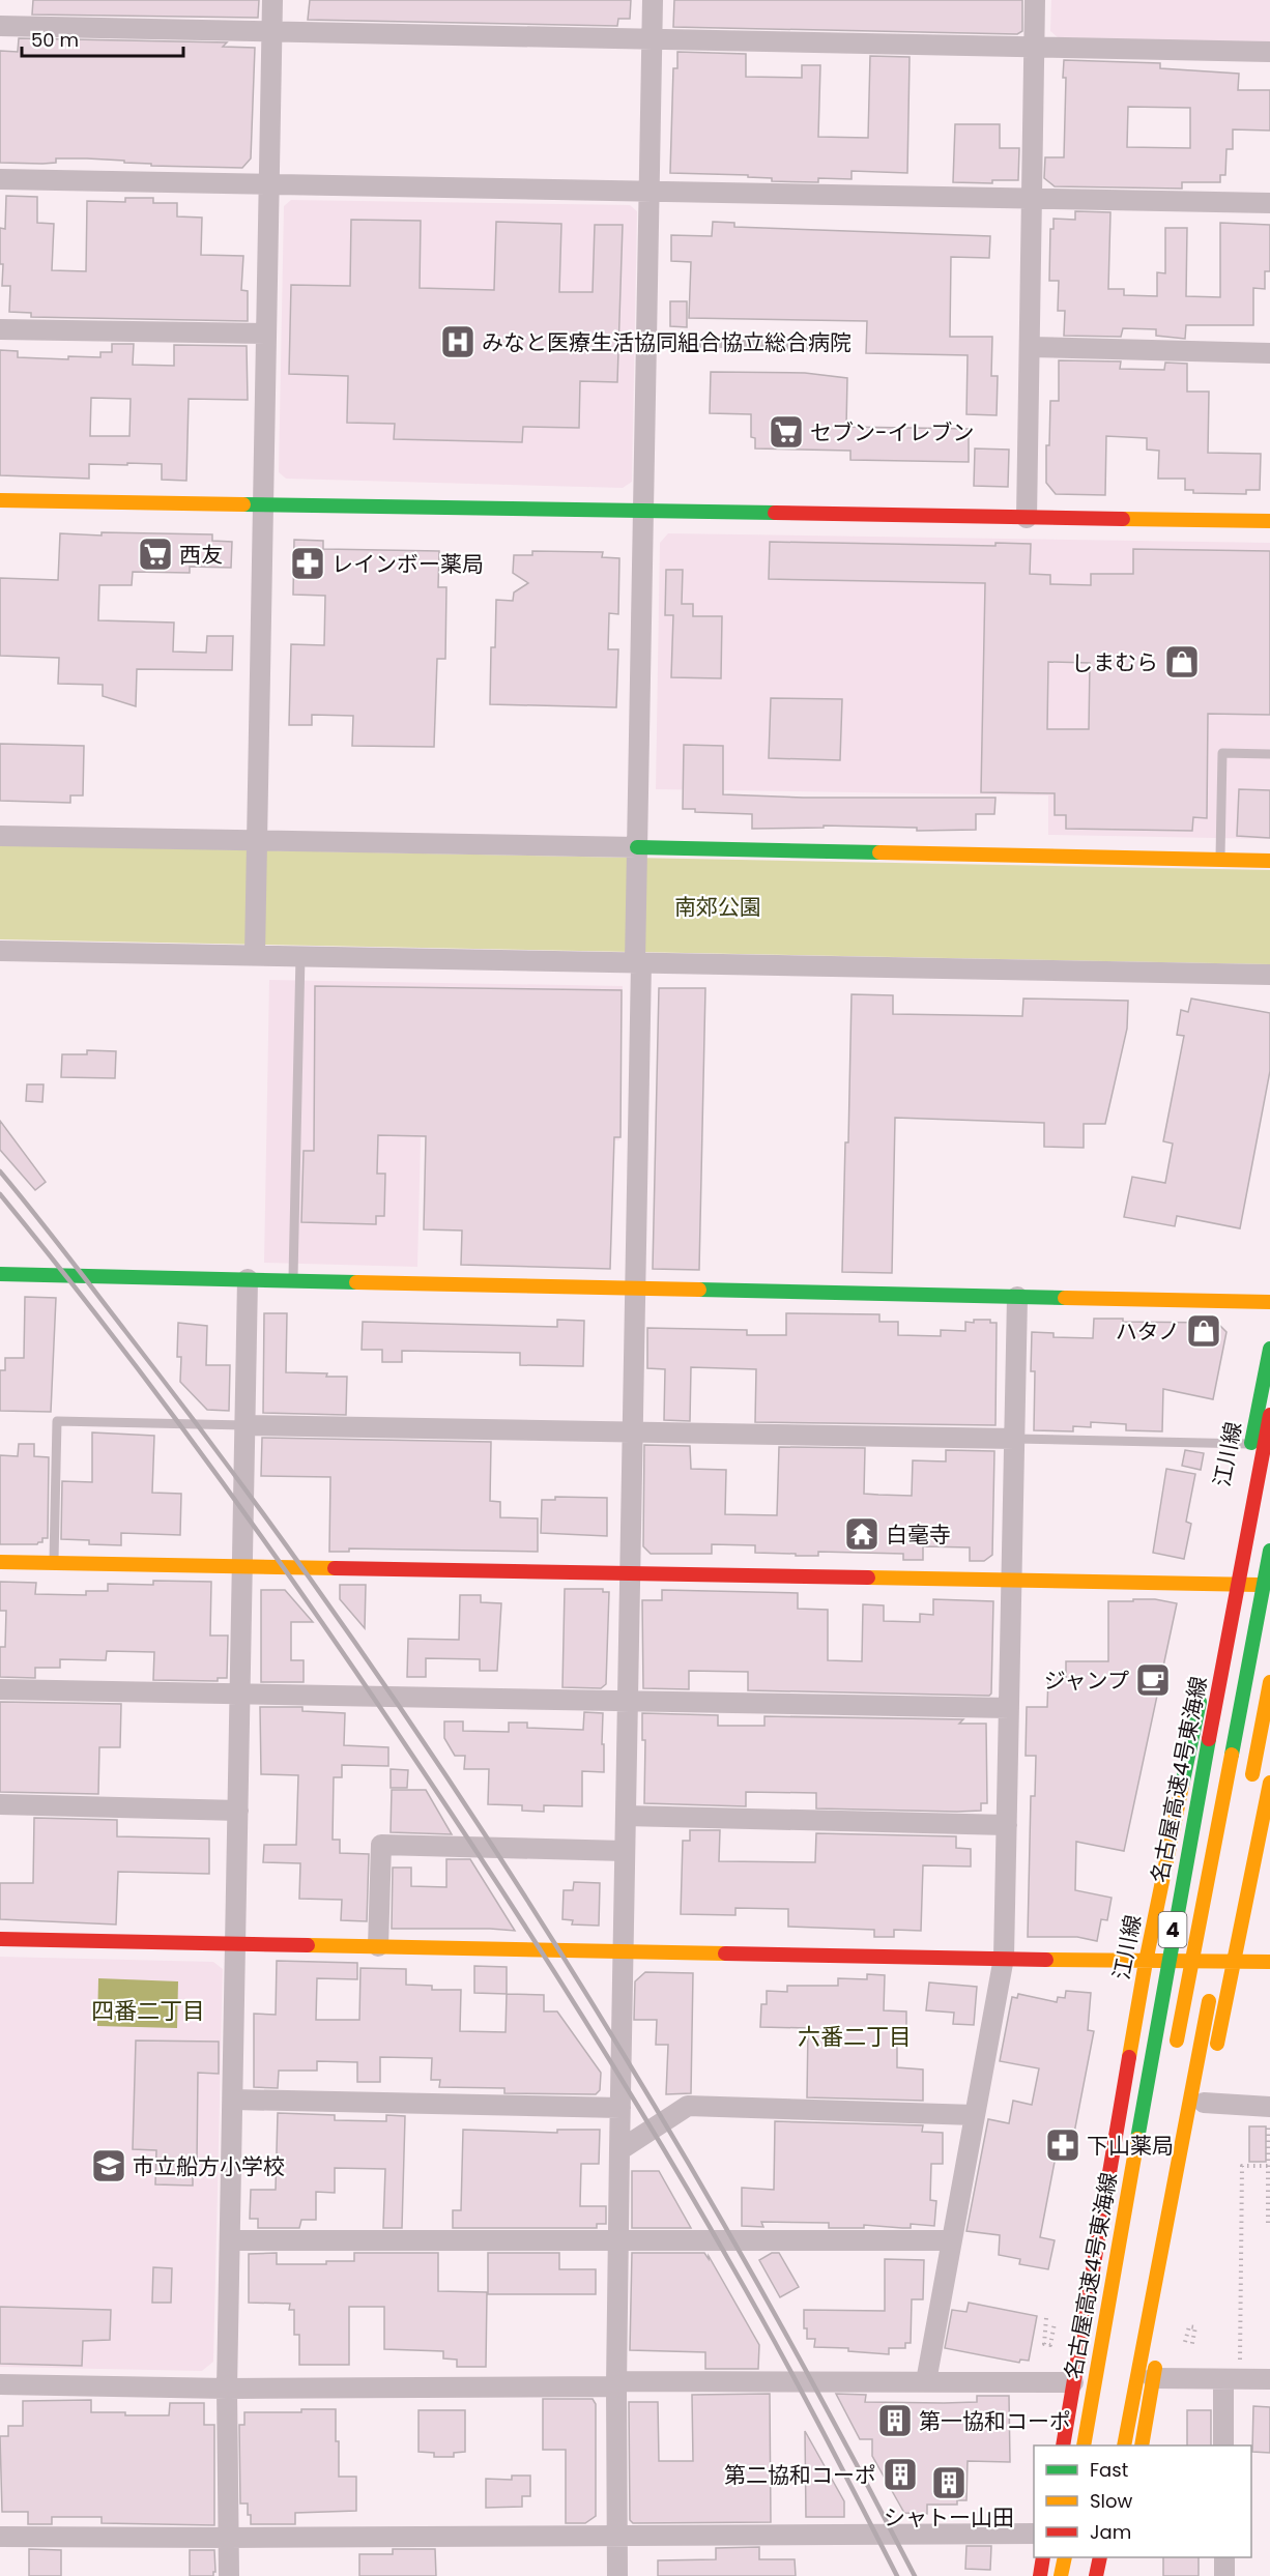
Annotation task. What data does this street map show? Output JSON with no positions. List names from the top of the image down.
{
  "streets": {
    "main road": ["江川線", "名古屋高速4号東海線", "4"]
  },
  "districts": ["四番二丁目", "六番二丁目"],
  "parks": ["南郊公園"],
  "places": {
    "hospital": ["みなと医療生活協同組合協立総合病院"],
    "supermarket": ["セブン-イレブン", "西友"],
    "pharmacy": ["レインボー薬局", "下山薬局"],
    "shop": ["しまむら", "ハタノ"],
    "temple": ["白毫寺"],
    "cafe": ["ジャンプ"],
    "school or university": ["市立船方小学校"],
    "building": ["第一協和コーポ", "第二協和コーポ", "シャトー山田"]
  },
  "legend": ["Fast", "Slow", "Jam"],
  "scale_bar": "50 m"
}
